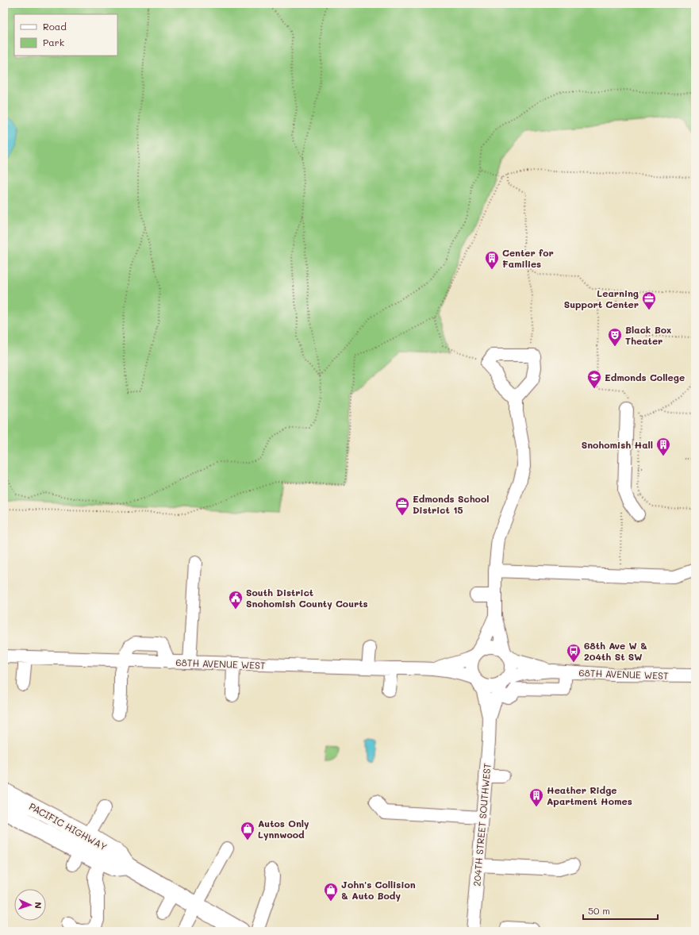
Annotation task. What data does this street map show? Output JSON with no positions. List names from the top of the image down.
{
  "streets": {
    "highway": ["PACIFIC HIGHWAY"],
    "street": ["68TH AVENUE WEST", "204TH STREET SOUTHWEST"]
  },
  "crossings": [
    ["68TH AVENUE WEST", "204TH STREET SOUTHWEST"]
  ],
  "places": {
    "building": ["Center for Families", "Snohomish Hall", "Heather Ridge Apartment Homes"],
    "office": ["Learning Support Center", "Edmonds School District 15"],
    "theatre": ["Black Box Theater"],
    "school or university": ["Edmonds College"],
    "public building": ["South District Snohomish County Courts"],
    "bus stop": ["68th Ave W & 204th St SW"],
    "shop": ["Autos Only Lynnwood", "John's Collision & Auto Body"]
  },
  "legend": ["Road", "Park"],
  "scale_bar": "50 m",
  "north": "right"
}
